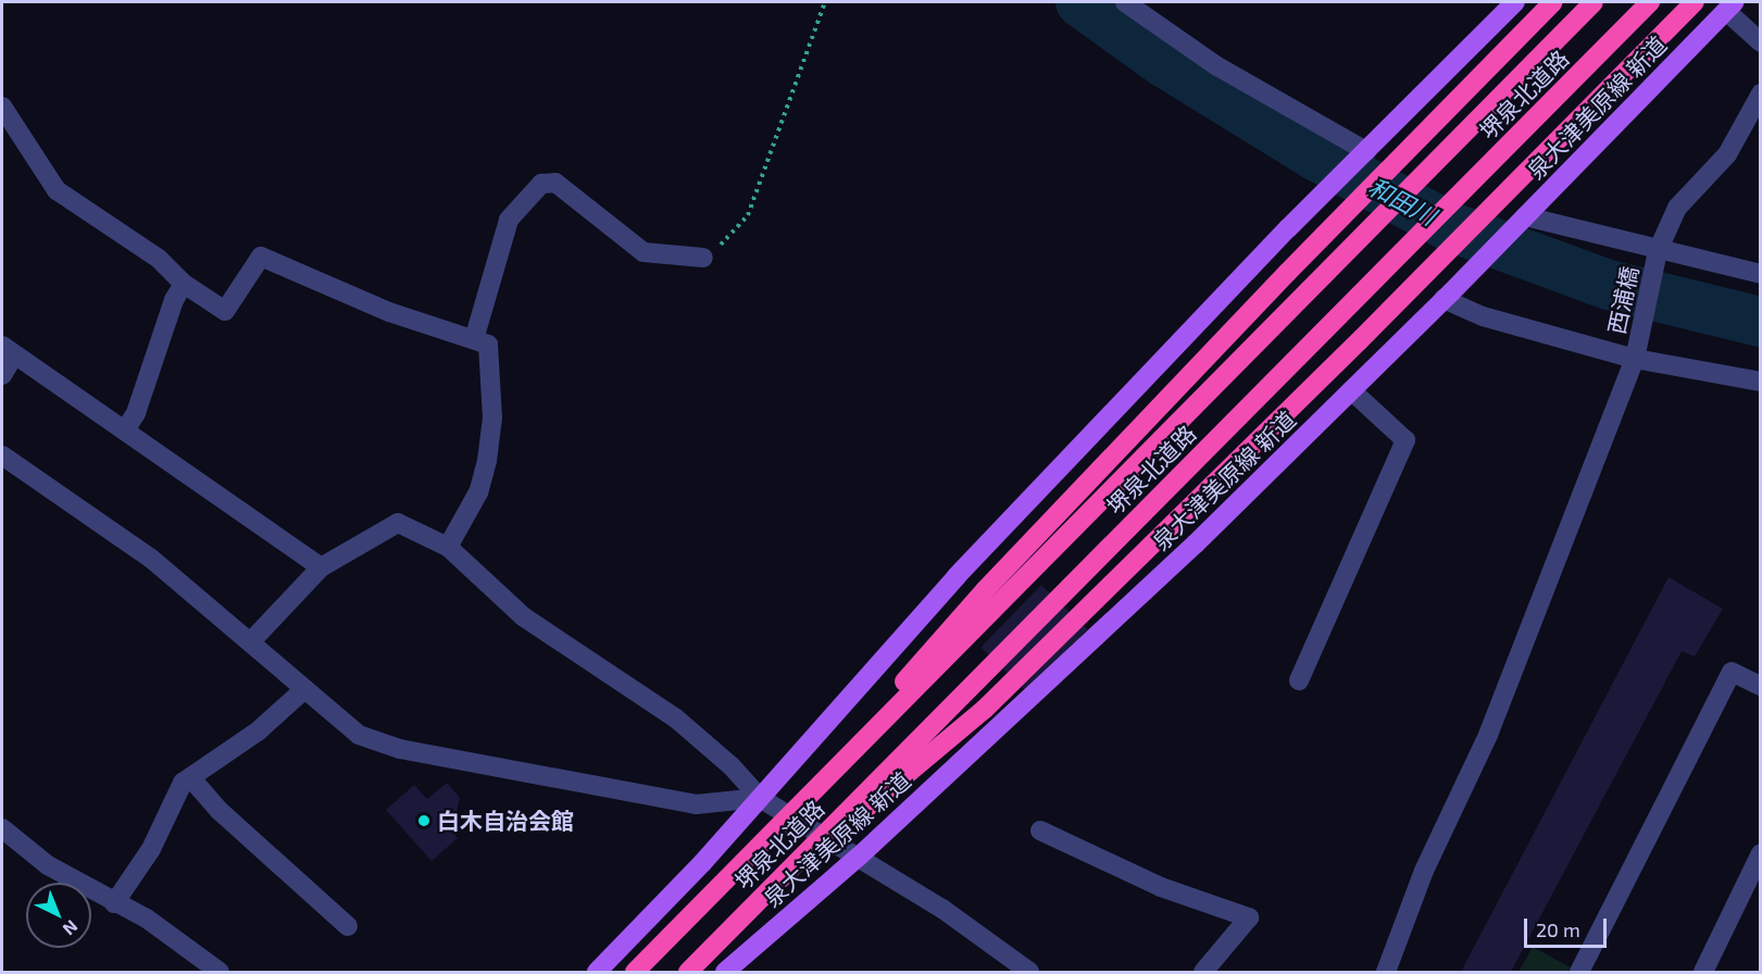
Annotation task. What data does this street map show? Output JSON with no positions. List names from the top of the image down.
{
  "streets": {
    "highway": ["堺泉北道路"],
    "main road": ["泉大津美原線 新道"],
    "street": ["西浦橋"]
  },
  "water": ["和田川"],
  "places": ["白木自治会館"],
  "scale_bar": "20 m",
  "north": "bottom right"
}
